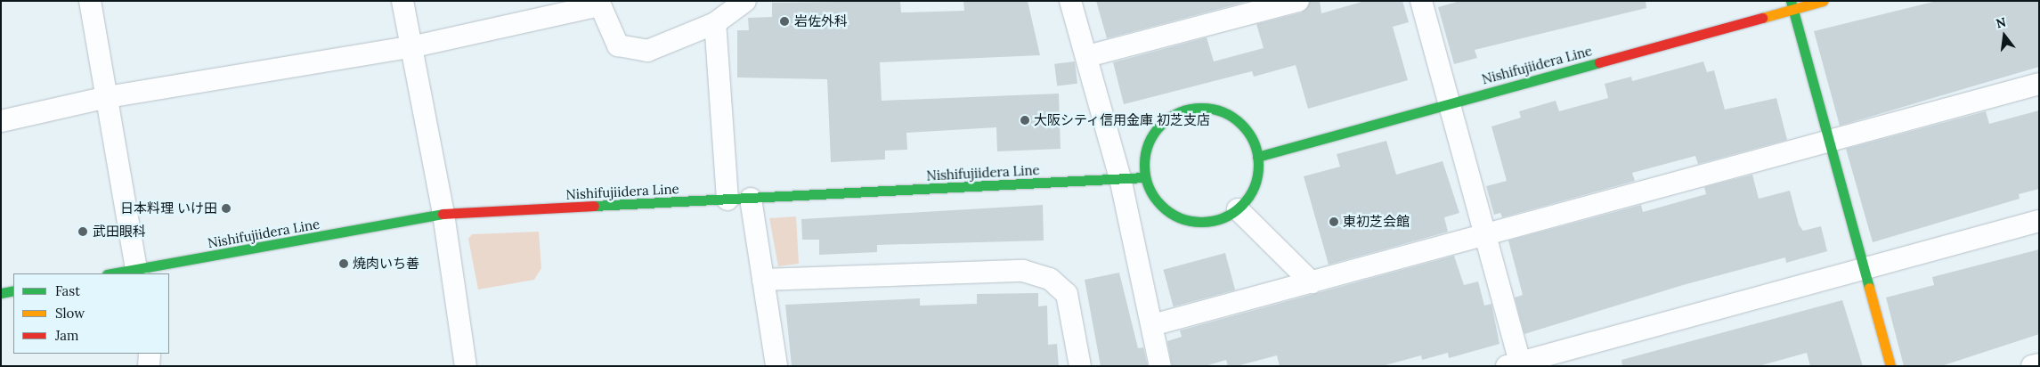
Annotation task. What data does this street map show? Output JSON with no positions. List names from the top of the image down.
{
  "streets": {
    "main road": ["Nishifujiidera Line"]
  },
  "places": [
    "岩佐外科",
    "大阪シティ信用金庫 初芝支店",
    "日本料理 いけ田",
    "東初芝会館",
    "武田眼科",
    "焼肉いち善"
  ],
  "legend": ["Fast", "Slow", "Jam"],
  "north": "top"
}
